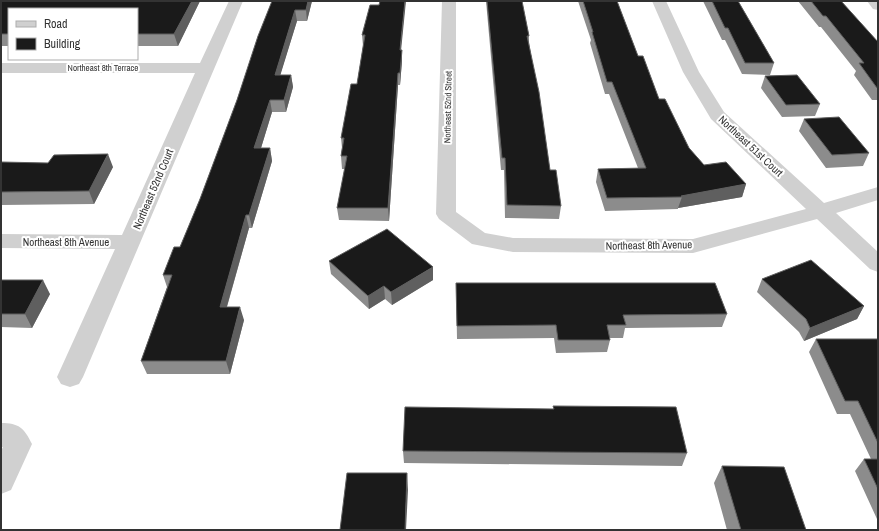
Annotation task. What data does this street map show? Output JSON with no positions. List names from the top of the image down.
{
  "streets": {
    "street": [
      "Northeast 8th Terrace",
      "Northeast 52nd Street",
      "Northeast 51st Court",
      "Northeast 52nd Court",
      "Northeast 8th Avenue"
    ]
  },
  "crossings": [
    ["Northeast 8th Terrace", "Northeast 52nd Court"],
    ["Northeast 52nd Street", "Northeast 8th Avenue"],
    ["Northeast 51st Court", "Northeast 8th Avenue"],
    ["Northeast 52nd Court", "Northeast 8th Avenue"]
  ],
  "legend": ["Road", "Building"]
}
